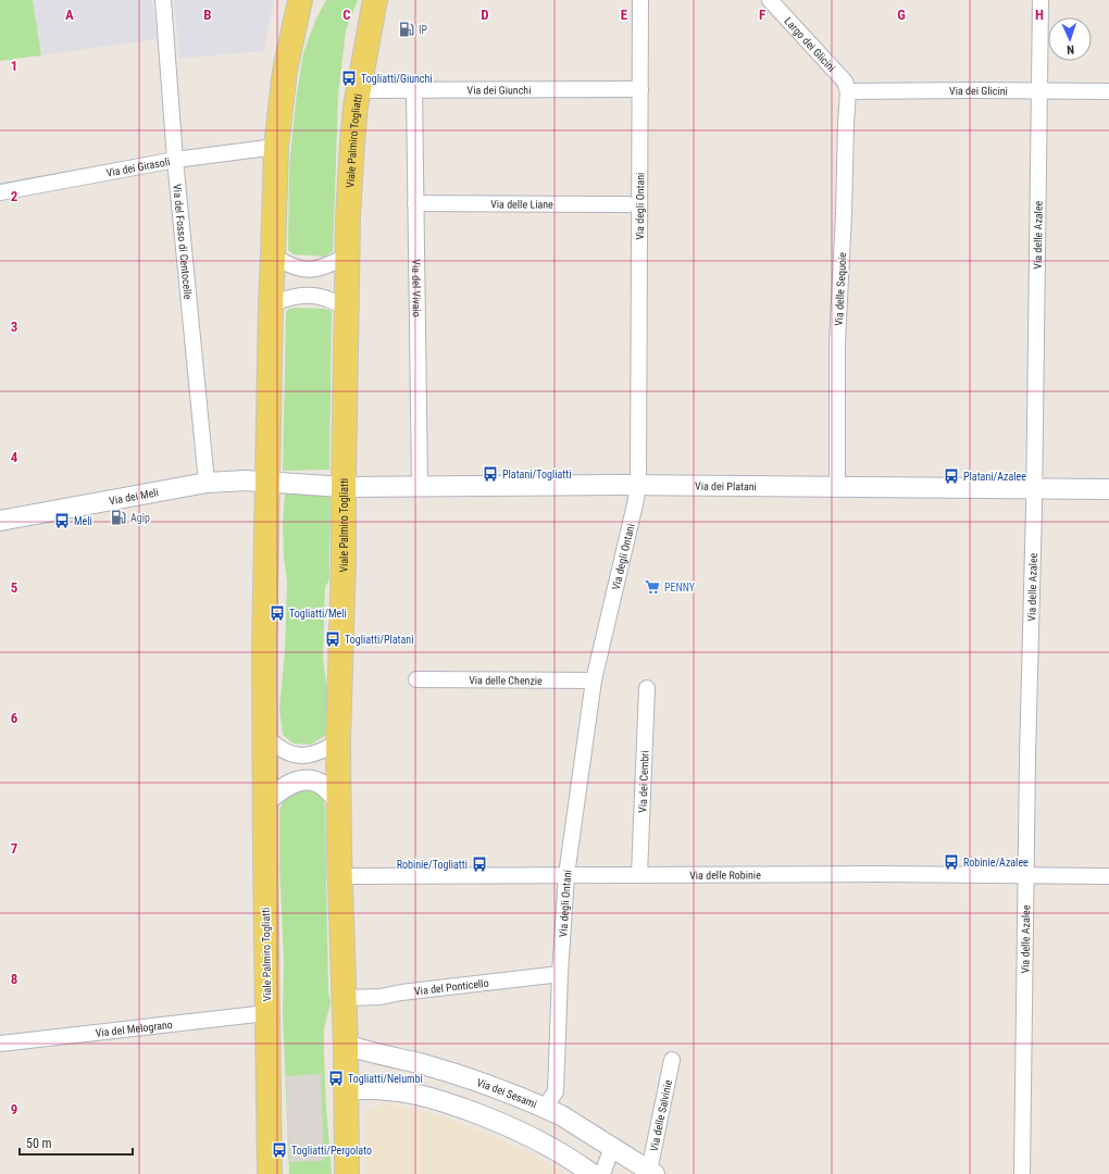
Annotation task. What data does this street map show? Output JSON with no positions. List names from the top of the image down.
{
  "streets": {
    "main road": ["Viale Palmiro Togliatti"],
    "street": [
      "Largo dei Glicini",
      "Via dei Giunchi",
      "Via dei Glicini",
      "Via dei Girasoli",
      "Via delle Liane",
      "Via degli Ontani",
      "Via delle Azalee",
      "Via del Fosso di Centocelle",
      "Via del Vivaio",
      "Via delle Sequoie",
      "Via dei Platani",
      "Via dei Meli",
      "Via delle Chenzie",
      "Via dei Cembri",
      "Via delle Robinie",
      "Via del Ponticello",
      "Via del Melograno",
      "Via dei Sesami",
      "Via delle Salvinie"
    ]
  },
  "crossings": [
    ["Largo dei Glicini", "Via dei Glicini"],
    ["Largo dei Glicini", "Via delle Sequoie"],
    ["Via dei Giunchi", "Viale Palmiro Togliatti"],
    ["Via dei Giunchi", "Via degli Ontani"],
    ["Via dei Giunchi", "Via del Vivaio"],
    ["Via dei Glicini", "Via delle Azalee"],
    ["Via dei Glicini", "Via delle Sequoie"],
    ["Viale Palmiro Togliatti", "Via dei Girasoli"],
    ["Viale Palmiro Togliatti", "Via dei Platani"],
    ["Viale Palmiro Togliatti", "Via dei Meli"],
    ["Viale Palmiro Togliatti", "Via delle Robinie"],
    ["Viale Palmiro Togliatti", "Via del Ponticello"],
    ["Viale Palmiro Togliatti", "Via del Melograno"],
    ["Viale Palmiro Togliatti", "Via dei Sesami"],
    ["Via dei Girasoli", "Via del Fosso di Centocelle"],
    ["Via delle Liane", "Via del Vivaio"],
    ["Via degli Ontani", "Via dei Platani"],
    ["Via degli Ontani", "Via delle Chenzie"],
    ["Via degli Ontani", "Via delle Robinie"],
    ["Via degli Ontani", "Via del Ponticello"],
    ["Via degli Ontani", "Via dei Sesami"],
    ["Via delle Azalee", "Via dei Platani"],
    ["Via delle Azalee", "Via delle Robinie"],
    ["Via del Fosso di Centocelle", "Via dei Meli"],
    ["Via del Vivaio", "Via dei Platani"],
    ["Via delle Sequoie", "Via dei Platani"],
    ["Via dei Platani", "Via dei Meli"],
    ["Via dei Cembri", "Via delle Robinie"],
    ["Via dei Sesami", "Via delle Salvinie"]
  ],
  "places": {
    "fuel station": ["IP", "Agip"],
    "bus stop": [
      "Togliatti/Giunchi",
      "Platani/Togliatti",
      "Platani/Azalee",
      "Meli",
      "Togliatti/Meli",
      "Togliatti/Platani",
      "Robinie/Azalee",
      "Robinie/Togliatti",
      "Togliatti/Nelumbi",
      "Togliatti/Pergolato"
    ],
    "supermarket": ["PENNY"]
  },
  "scale_bar": "50 m",
  "north": "bottom",
  "grid": {
    "columns": [
      "A",
      "B",
      "C",
      "D",
      "E",
      "F",
      "G",
      "H"
    ],
    "rows": [
      "1",
      "2",
      "3",
      "4",
      "5",
      "6",
      "7",
      "8",
      "9"
    ]
  }
}
